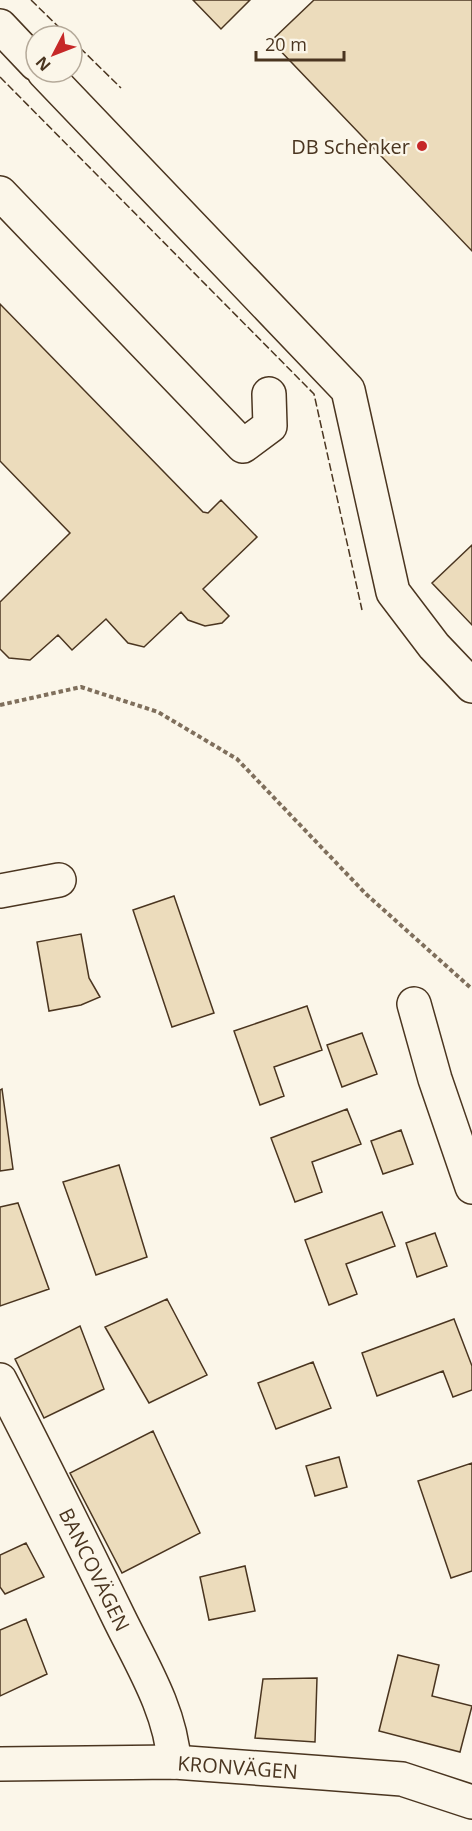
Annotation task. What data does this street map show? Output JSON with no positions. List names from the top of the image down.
{
  "streets": {
    "street": ["BANCOVÄGEN", "KRONVÄGEN"]
  },
  "crossings": [
    ["BANCOVÄGEN", "KRONVÄGEN"]
  ],
  "places": ["DB Schenker"],
  "scale_bar": "20 m",
  "north": "bottom left"
}
